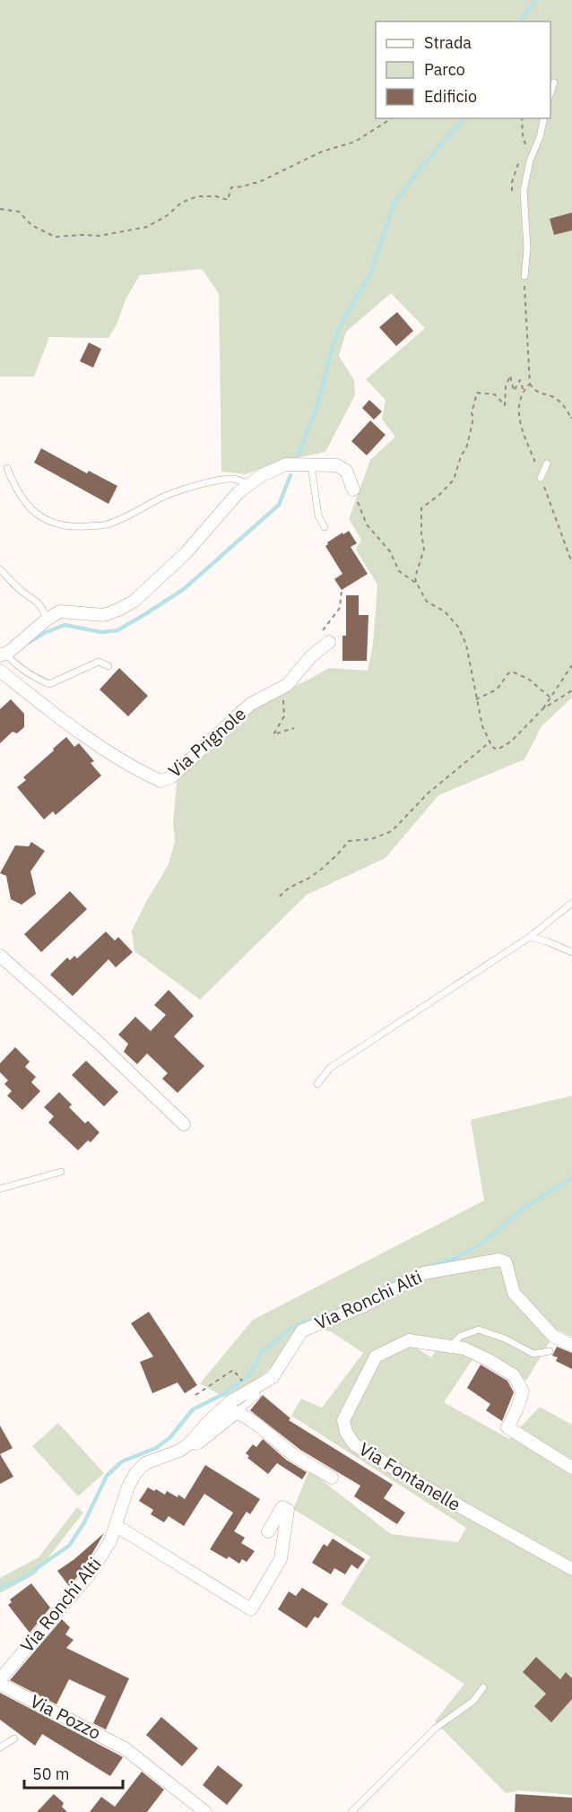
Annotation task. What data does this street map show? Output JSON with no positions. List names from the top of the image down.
{
  "streets": {
    "street": [
      "Via Prignole",
      "Via Ronchi Alti",
      "Via Fontanelle",
      "Via Pozzo"
    ]
  },
  "crossings": [
    ["Via Ronchi Alti", "Via Pozzo"]
  ],
  "legend": ["Strada", "Parco", "Edificio"],
  "scale_bar": "50 m"
}
